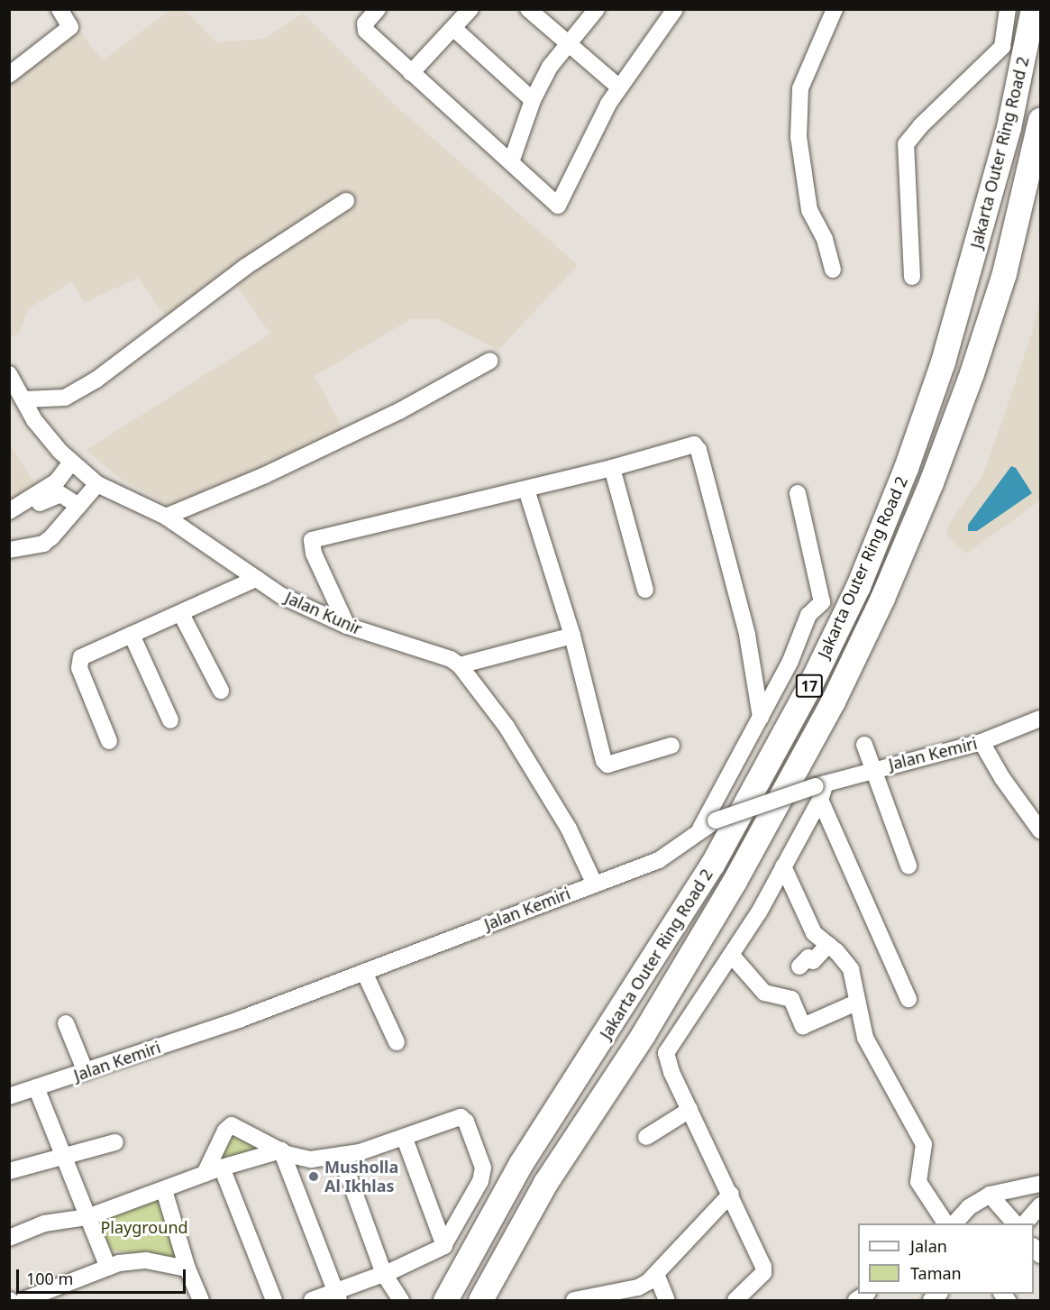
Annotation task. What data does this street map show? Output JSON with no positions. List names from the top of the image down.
{
  "streets": {
    "highway": ["Jakarta Outer Ring Road 2", "17"],
    "street": ["Jalan Kunir", "Jalan Kemiri"]
  },
  "crossings": [
    ["Jalan Kunir", "Jalan Kemiri"]
  ],
  "parks": ["Playground"],
  "places": ["Musholla Al Ikhlas"],
  "legend": ["Jalan", "Taman"],
  "scale_bar": "100 m"
}
